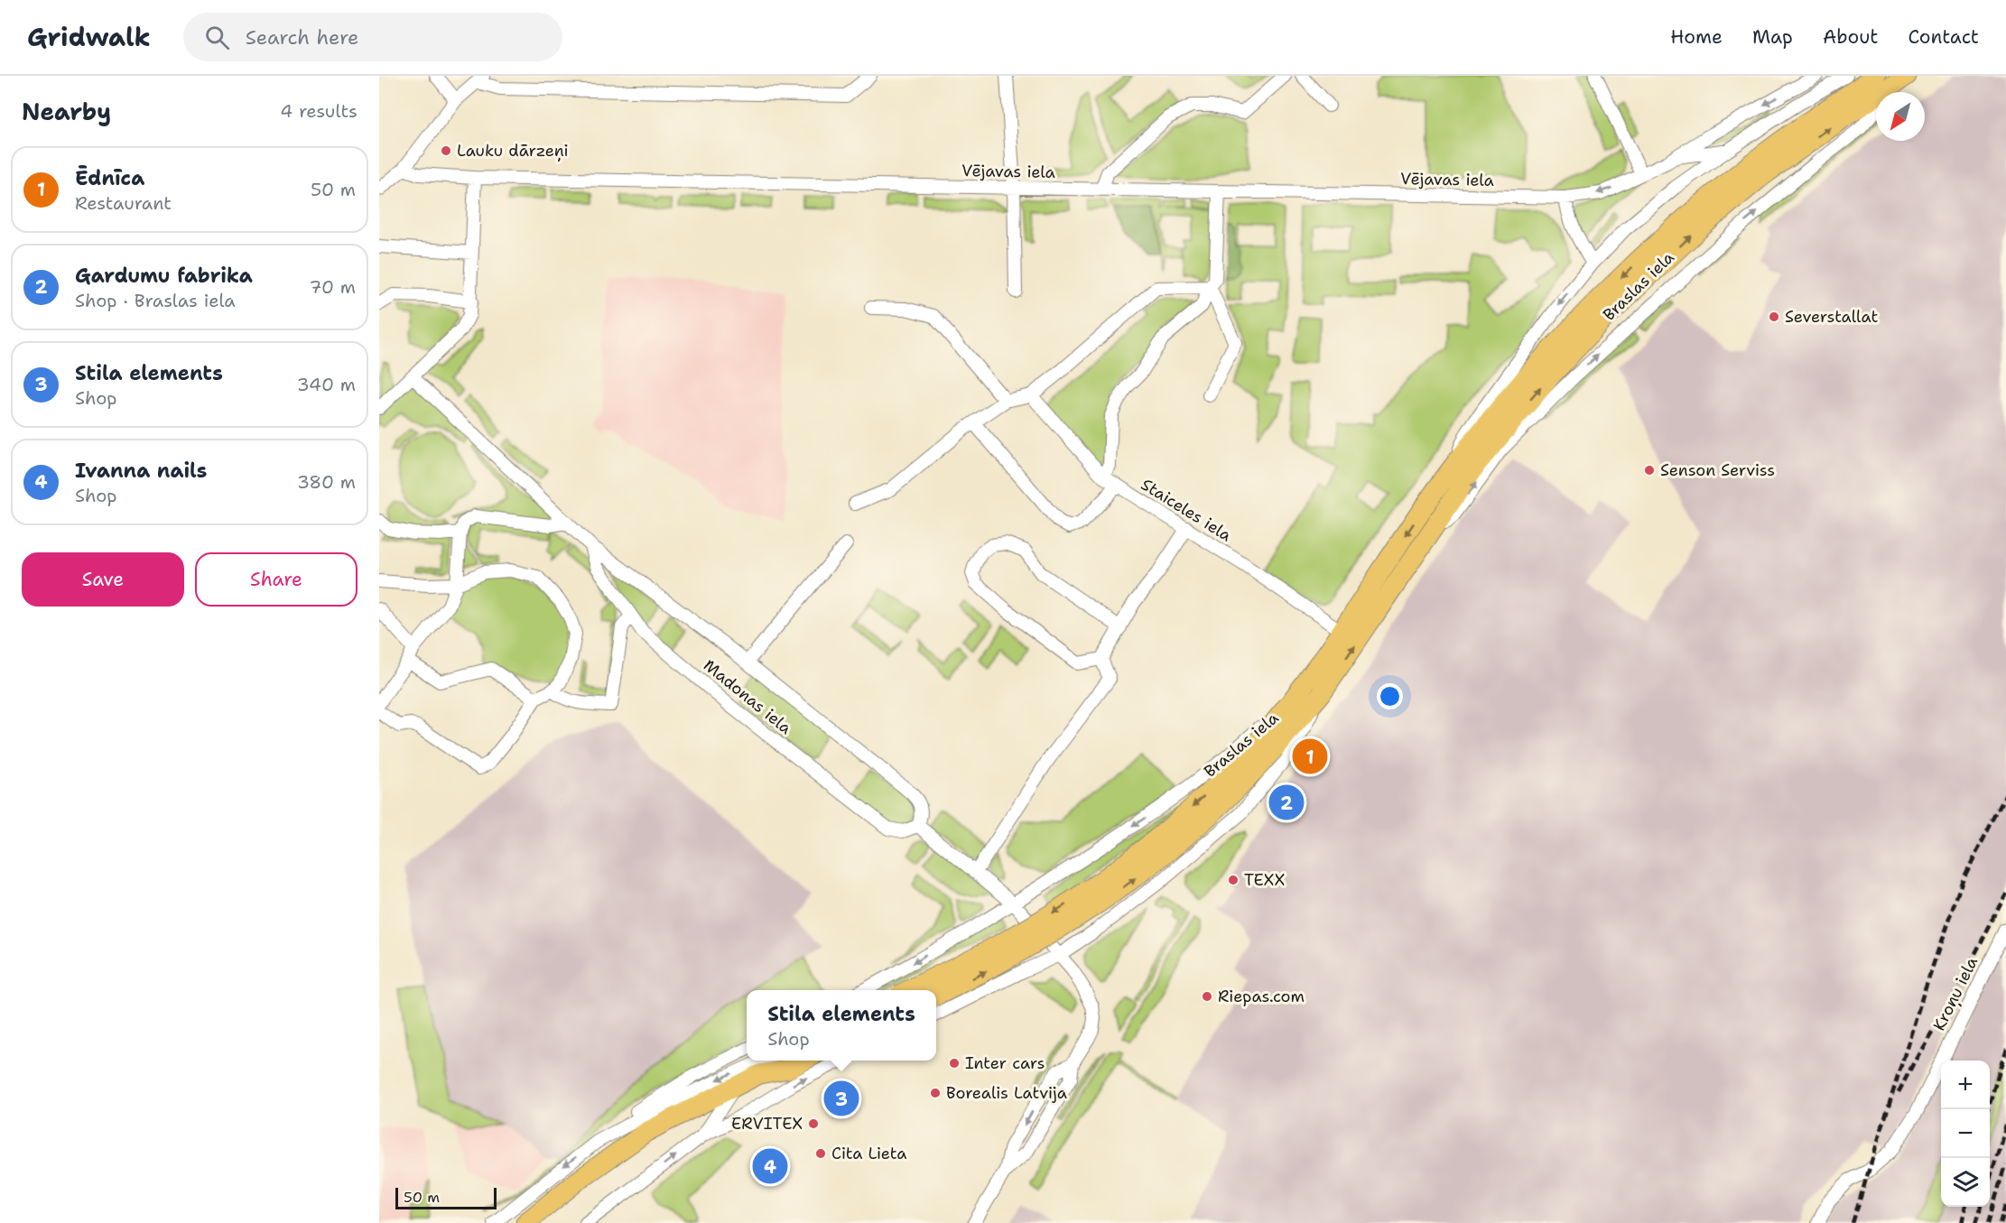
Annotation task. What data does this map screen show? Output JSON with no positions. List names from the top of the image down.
{
  "streets": {
    "main road": ["Braslas iela"],
    "street": [
      "Vējavas iela",
      "Staiceles iela",
      "Madonas iela",
      "Kroņu iela"
    ]
  },
  "crossings": [
    ["Braslas iela", "Staiceles iela"]
  ],
  "places": [
    "Lauku dārzeņi",
    "Severstallat",
    "Senson Serviss",
    "TEXX",
    "Riepas.com",
    "Inter cars",
    "Borealis Latvija",
    "ERVITEX",
    "Cita Lieta"
  ],
  "scale_bar": "50 m",
  "north": "bottom left",
  "page": {
    "header": "Gridwalk",
    "search": "Search here",
    "nav": [
      "Home",
      "Map",
      "About",
      "Contact"
    ],
    "heading": ["Nearby", "4 results"],
    "list": [
      {
        "mark": "1",
        "name": "Ēdnīca",
        "note": "Restaurant",
        "value": "50 m"
      },
      {
        "mark": "2",
        "name": "Gardumu fabrika",
        "note": "Shop · Braslas iela",
        "value": "70 m"
      },
      {
        "mark": "3",
        "name": "Stila elements",
        "note": "Shop",
        "value": "340 m"
      },
      {
        "mark": "4",
        "name": "Ivanna nails",
        "note": "Shop",
        "value": "380 m"
      }
    ],
    "buttons": ["Save", "Share"],
    "pins": [
      "1",
      "2",
      "3",
      "4"
    ],
    "popup": ["Stila elements", "Shop"],
    "map_buttons": ["+", "−"],
    "scale": "50 m"
  }
}
